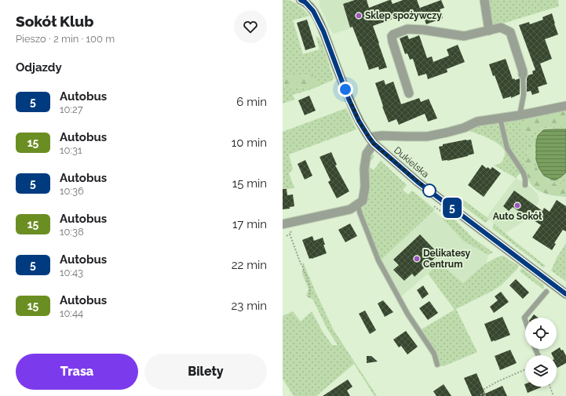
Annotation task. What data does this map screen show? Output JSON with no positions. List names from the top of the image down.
{
  "streets": {
    "main road": ["Dukielska"]
  },
  "places": ["Sklep spożywczy", "Auto Sokół", "Delikatesy Centrum"],
  "lines": ["bus line 5"],
  "page": {
    "heading": [
      ["Sokół Klub", "Pieszo · 2 min · 100 m"],
      "Odjazdy"
    ],
    "on_map": "5",
    "list": [
      {
        "mark": "5",
        "name": "Autobus",
        "note": "10:27",
        "value": "6 min"
      },
      {
        "mark": "15",
        "name": "Autobus",
        "note": "10:31",
        "value": "10 min"
      },
      {
        "mark": "5",
        "name": "Autobus",
        "note": "10:36",
        "value": "15 min"
      },
      {
        "mark": "15",
        "name": "Autobus",
        "note": "10:38",
        "value": "17 min"
      },
      {
        "mark": "5",
        "name": "Autobus",
        "note": "10:43",
        "value": "22 min"
      },
      {
        "mark": "15",
        "name": "Autobus",
        "note": "10:44",
        "value": "23 min"
      }
    ],
    "buttons": ["Trasa", "Bilety"]
  }
}
